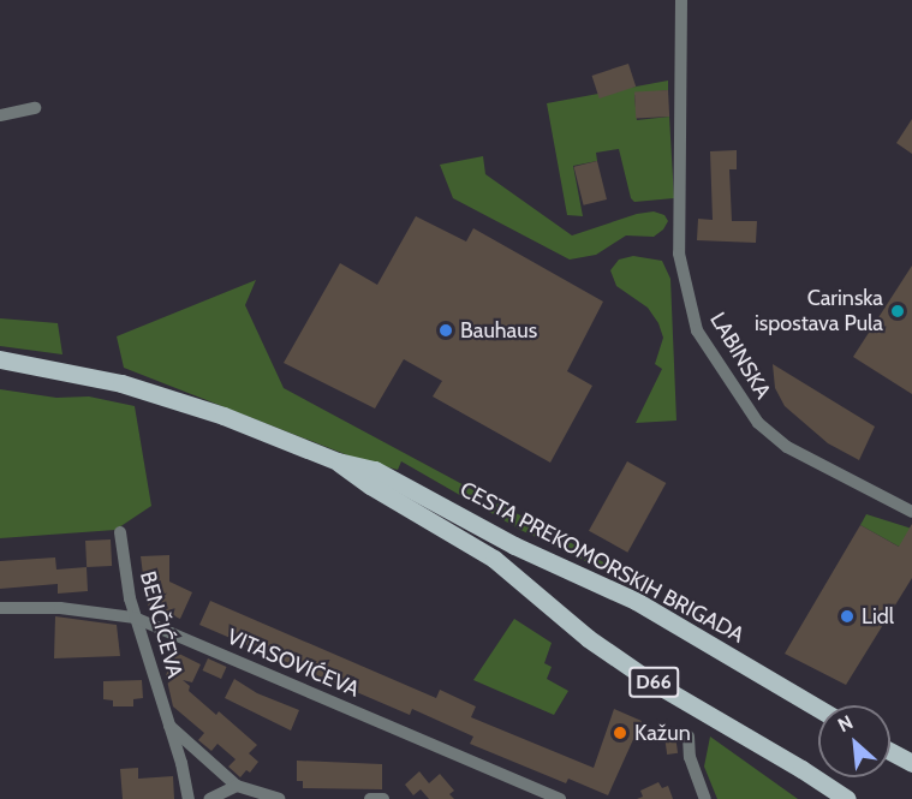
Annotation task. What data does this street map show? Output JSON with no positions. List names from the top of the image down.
{
  "streets": {
    "main road": ["CESTA PREKOMORSKIH BRIGADA", "D66"],
    "street": ["LABINSKA", "BENČIĆEVA", "VITASOVIĆEVA"]
  },
  "crossings": [
    ["CESTA PREKOMORSKIH BRIGADA", "D66"],
    ["BENČIĆEVA", "VITASOVIĆEVA"]
  ],
  "places": [
    "Carinska ispostava Pula",
    "Bauhaus",
    "Lidl",
    "Kažun"
  ],
  "north": "top left"
}
